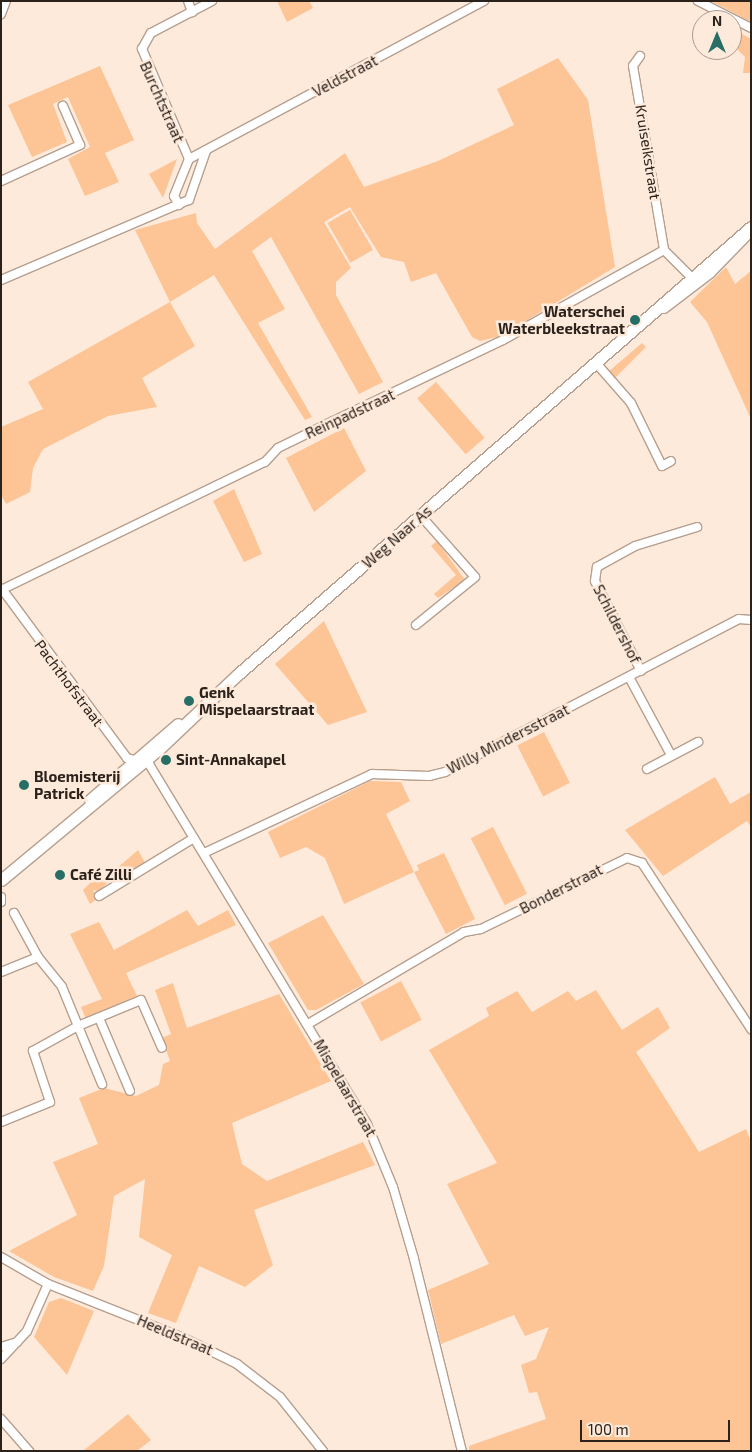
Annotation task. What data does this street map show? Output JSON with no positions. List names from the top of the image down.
{
  "streets": {
    "main road": ["Weg Naar As"],
    "street": [
      "Veldstraat",
      "Burchtstraat",
      "Kruiseikstraat",
      "Reinpadstraat",
      "Schildershof",
      "Pachthofstraat",
      "Willy Mindersstraat",
      "Bonderstraat",
      "Mispelaarstraat",
      "Heeldstraat"
    ]
  },
  "crossings": [
    ["Veldstraat", "Burchtstraat"],
    ["Kruiseikstraat", "Reinpadstraat"],
    ["Reinpadstraat", "Pachthofstraat"],
    ["Weg Naar As", "Pachthofstraat"],
    ["Weg Naar As", "Mispelaarstraat"],
    ["Schildershof", "Willy Mindersstraat"],
    ["Willy Mindersstraat", "Mispelaarstraat"],
    ["Bonderstraat", "Mispelaarstraat"]
  ],
  "places": [
    "Waterschei Waterbleekstraat",
    "Genk Mispelaarstraat",
    "Sint-Annakapel",
    "Bloemisterij Patrick",
    "Café Zilli"
  ],
  "scale_bar": "100 m",
  "north": "top"
}
